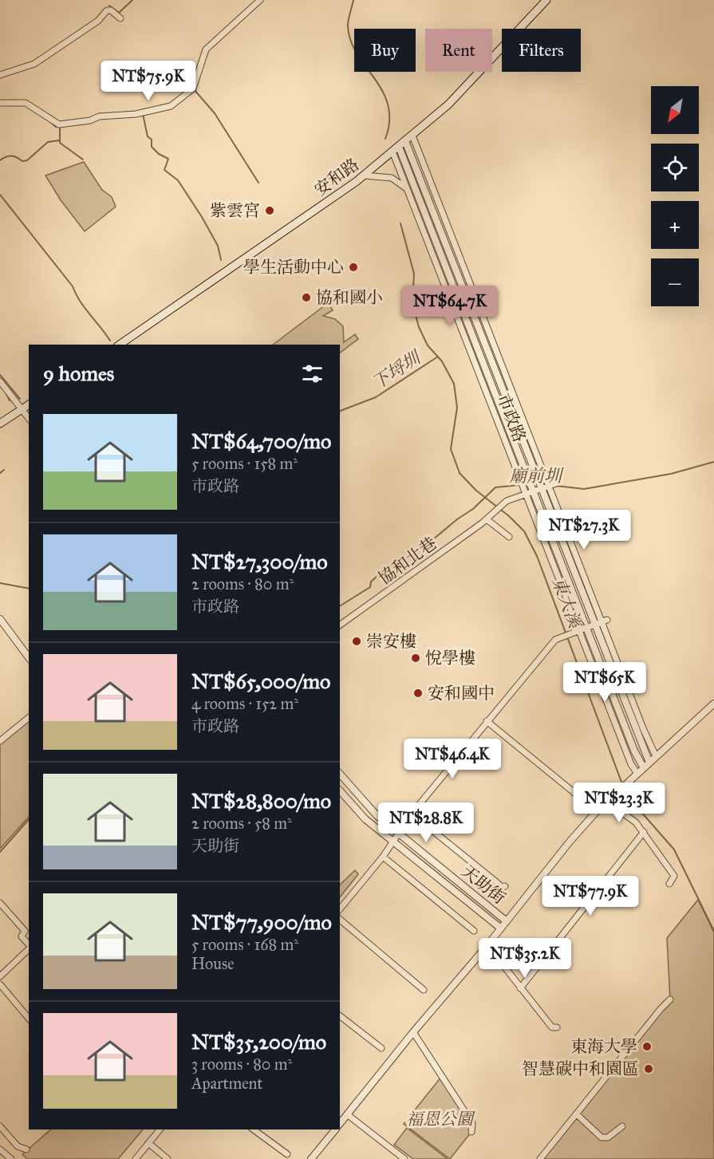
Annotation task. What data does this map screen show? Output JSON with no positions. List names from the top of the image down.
{
  "streets": {
    "main road": ["安和路"],
    "street": ["市政路", "協和北巷", "天助街"]
  },
  "crossings": [
    ["安和路", "市政路"],
    ["市政路", "協和北巷"]
  ],
  "water": ["下埒圳", "廟前圳", "東大溪"],
  "parks": ["福恩公園"],
  "places": [
    "紫雲宮",
    "學生活動中心",
    "協和國小",
    "崇安樓",
    "悅學樓",
    "安和國中",
    "東海大學",
    "智慧碳中和園區"
  ],
  "north": "bottom left",
  "page": {
    "chip": ["Buy", "Rent", "Filters"],
    "price": [
      "NT$75.9K",
      "NT$64.7K",
      "NT$27.3K",
      "NT$65K",
      "NT$46.4K",
      "NT$23.3K",
      "NT$28.8K",
      "NT$77.9K",
      "NT$35.2K"
    ],
    "map_buttons": ["+", "−"],
    "heading": "9 homes",
    "list": [
      {
        "name": "NT$64,700/mo",
        "note": "5 rooms · 158 m² · 市政路"
      },
      {
        "name": "NT$27,300/mo",
        "note": "2 rooms · 80 m² · 市政路"
      },
      {
        "name": "NT$65,000/mo",
        "note": "4 rooms · 152 m² · 市政路"
      },
      {
        "name": "NT$28,800/mo",
        "note": "2 rooms · 58 m² · 天助街"
      },
      {
        "name": "NT$77,900/mo",
        "note": "5 rooms · 168 m² · House"
      },
      {
        "name": "NT$35,200/mo",
        "note": "3 rooms · 80 m² · Apartment"
      }
    ]
  }
}
